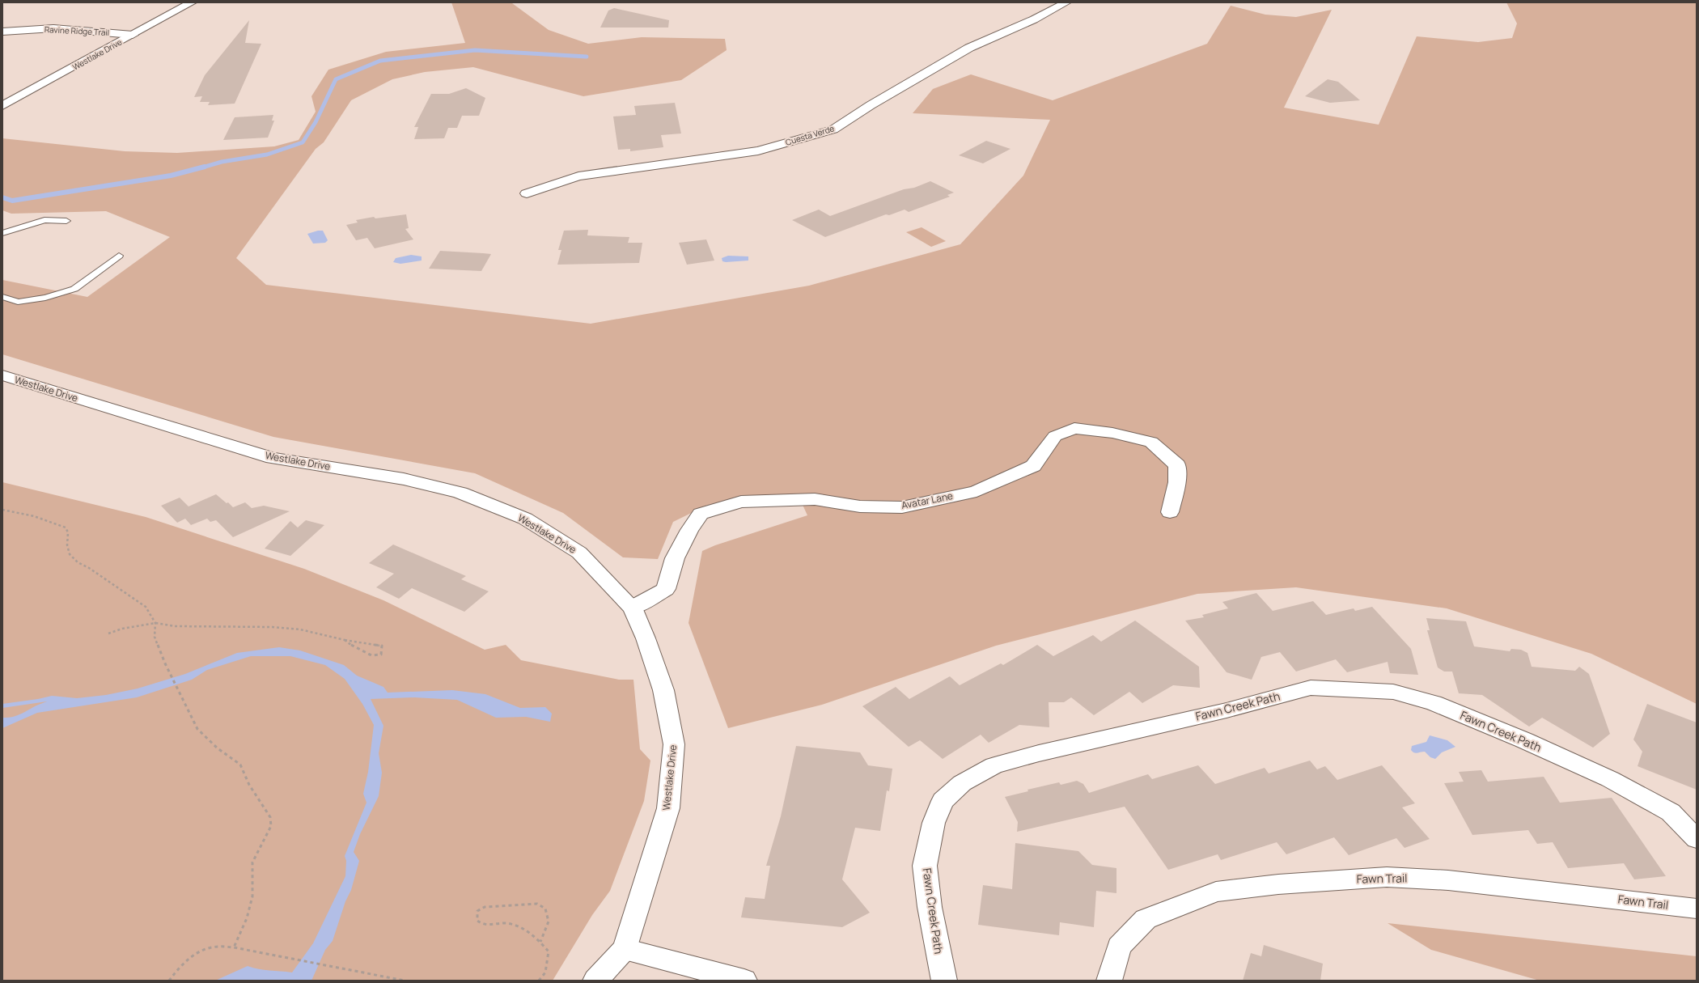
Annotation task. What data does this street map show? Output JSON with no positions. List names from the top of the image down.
{
  "streets": {
    "street": [
      "Ravine Ridge Trail",
      "Westlake Drive",
      "Cuesta Verde",
      "Avatar Lane",
      "Fawn Creek Path",
      "Fawn Trail"
    ]
  },
  "crossings": [
    ["Ravine Ridge Trail", "Westlake Drive"],
    ["Westlake Drive", "Avatar Lane"]
  ]
}
